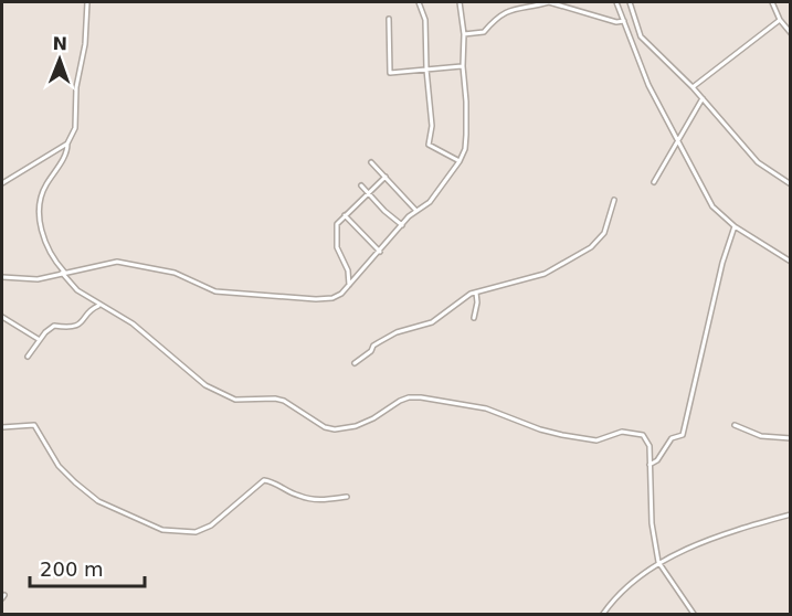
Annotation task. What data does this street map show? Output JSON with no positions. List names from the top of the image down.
{
  "scale_bar": "200 m",
  "north": "top"
}
